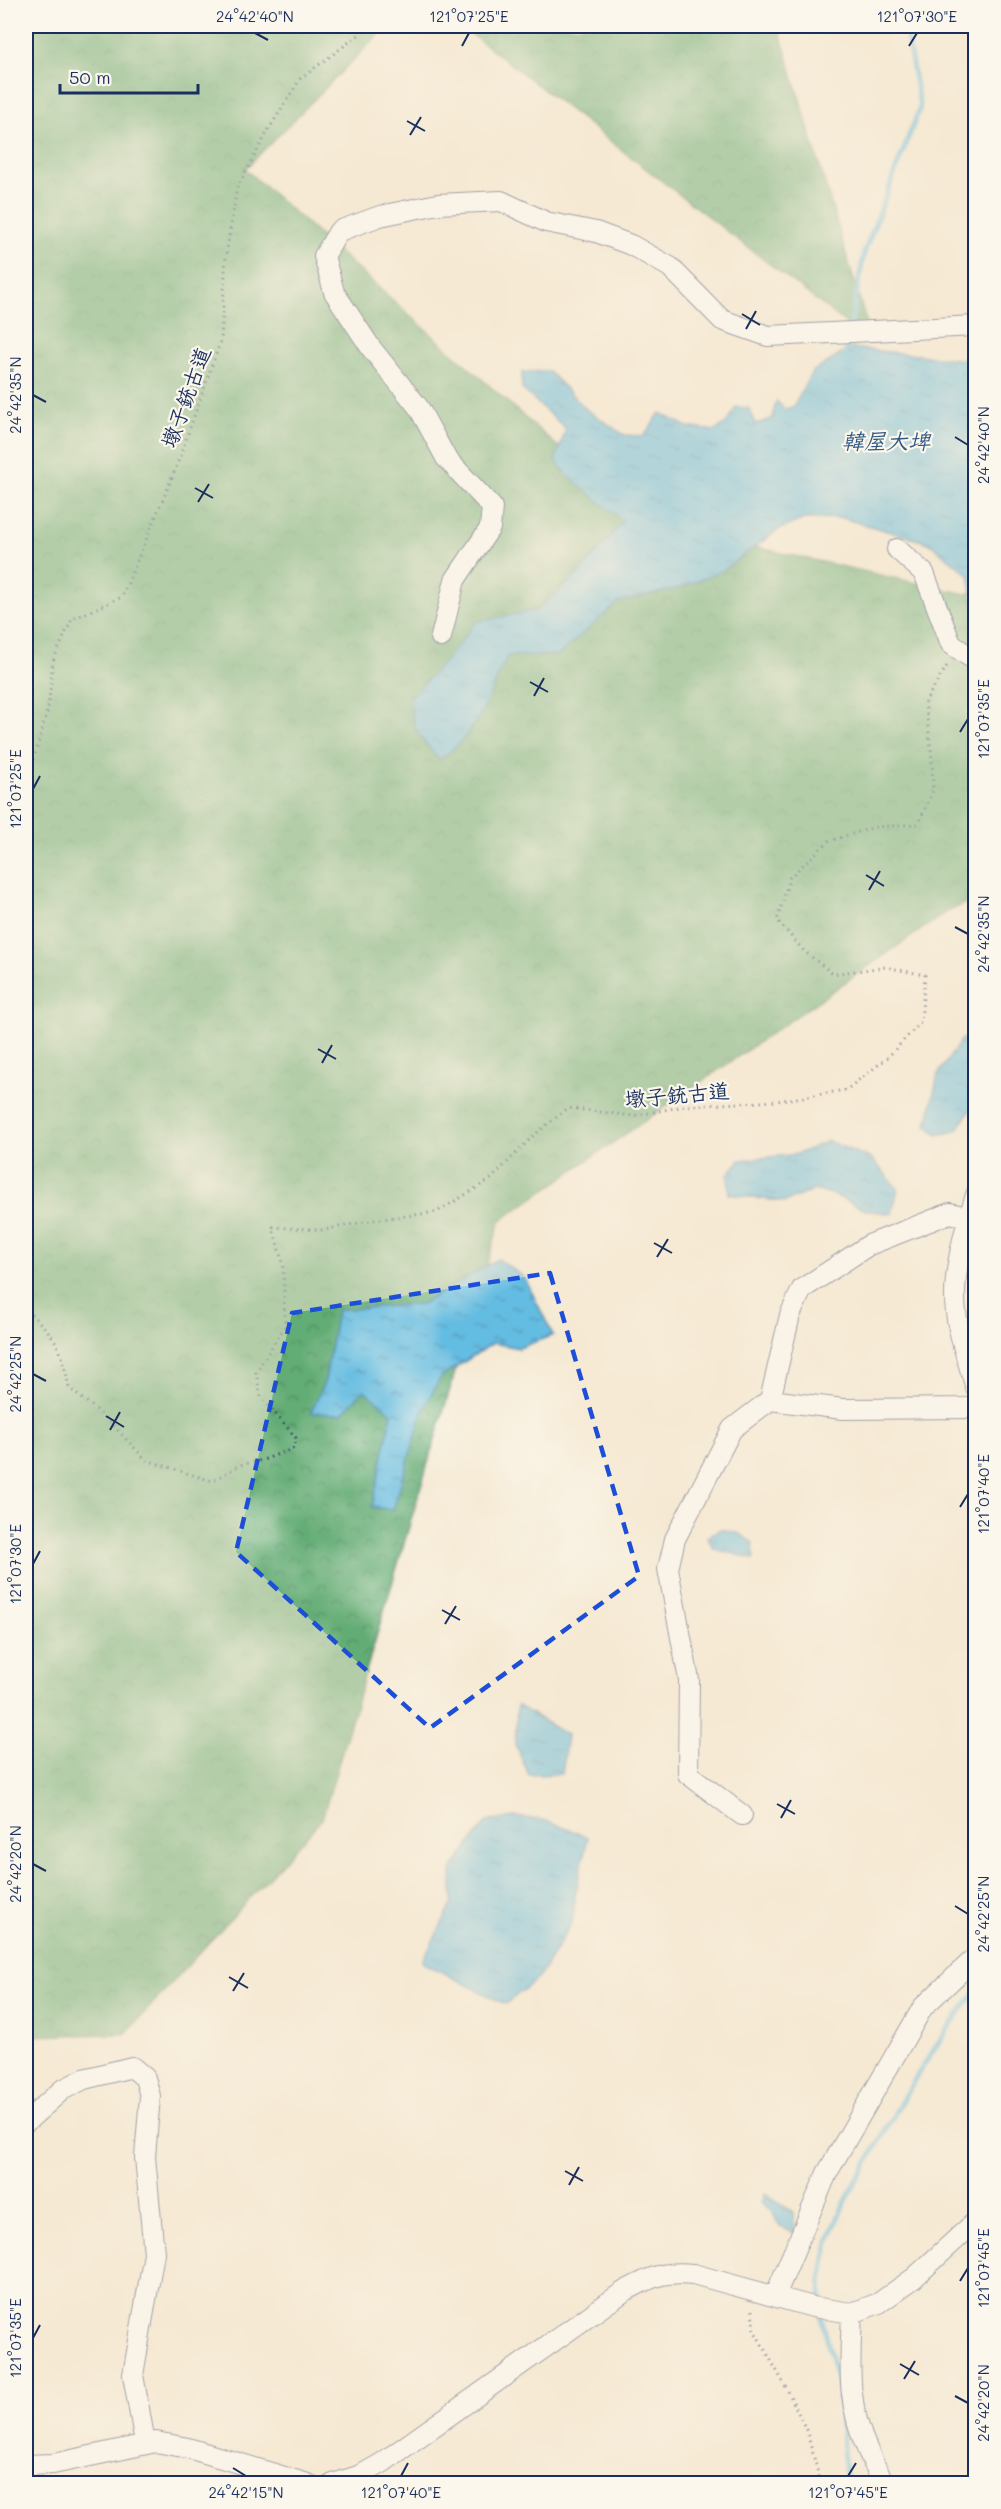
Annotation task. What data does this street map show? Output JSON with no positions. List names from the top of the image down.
{
  "streets": {
    "path": ["墩子銃古道"]
  },
  "water": ["韓屋大埤"],
  "scale_bar": "50 m",
  "coordinates": [
    "24°42'40\"N",
    "121°07'25\"E",
    "121°07'30\"E",
    "24°42'35\"N",
    "121°07'35\"E",
    "24°42'25\"N",
    "121°07'40\"E",
    "24°42'20\"N",
    "121°07'45\"E",
    "24°42'15\"N"
  ]
}
